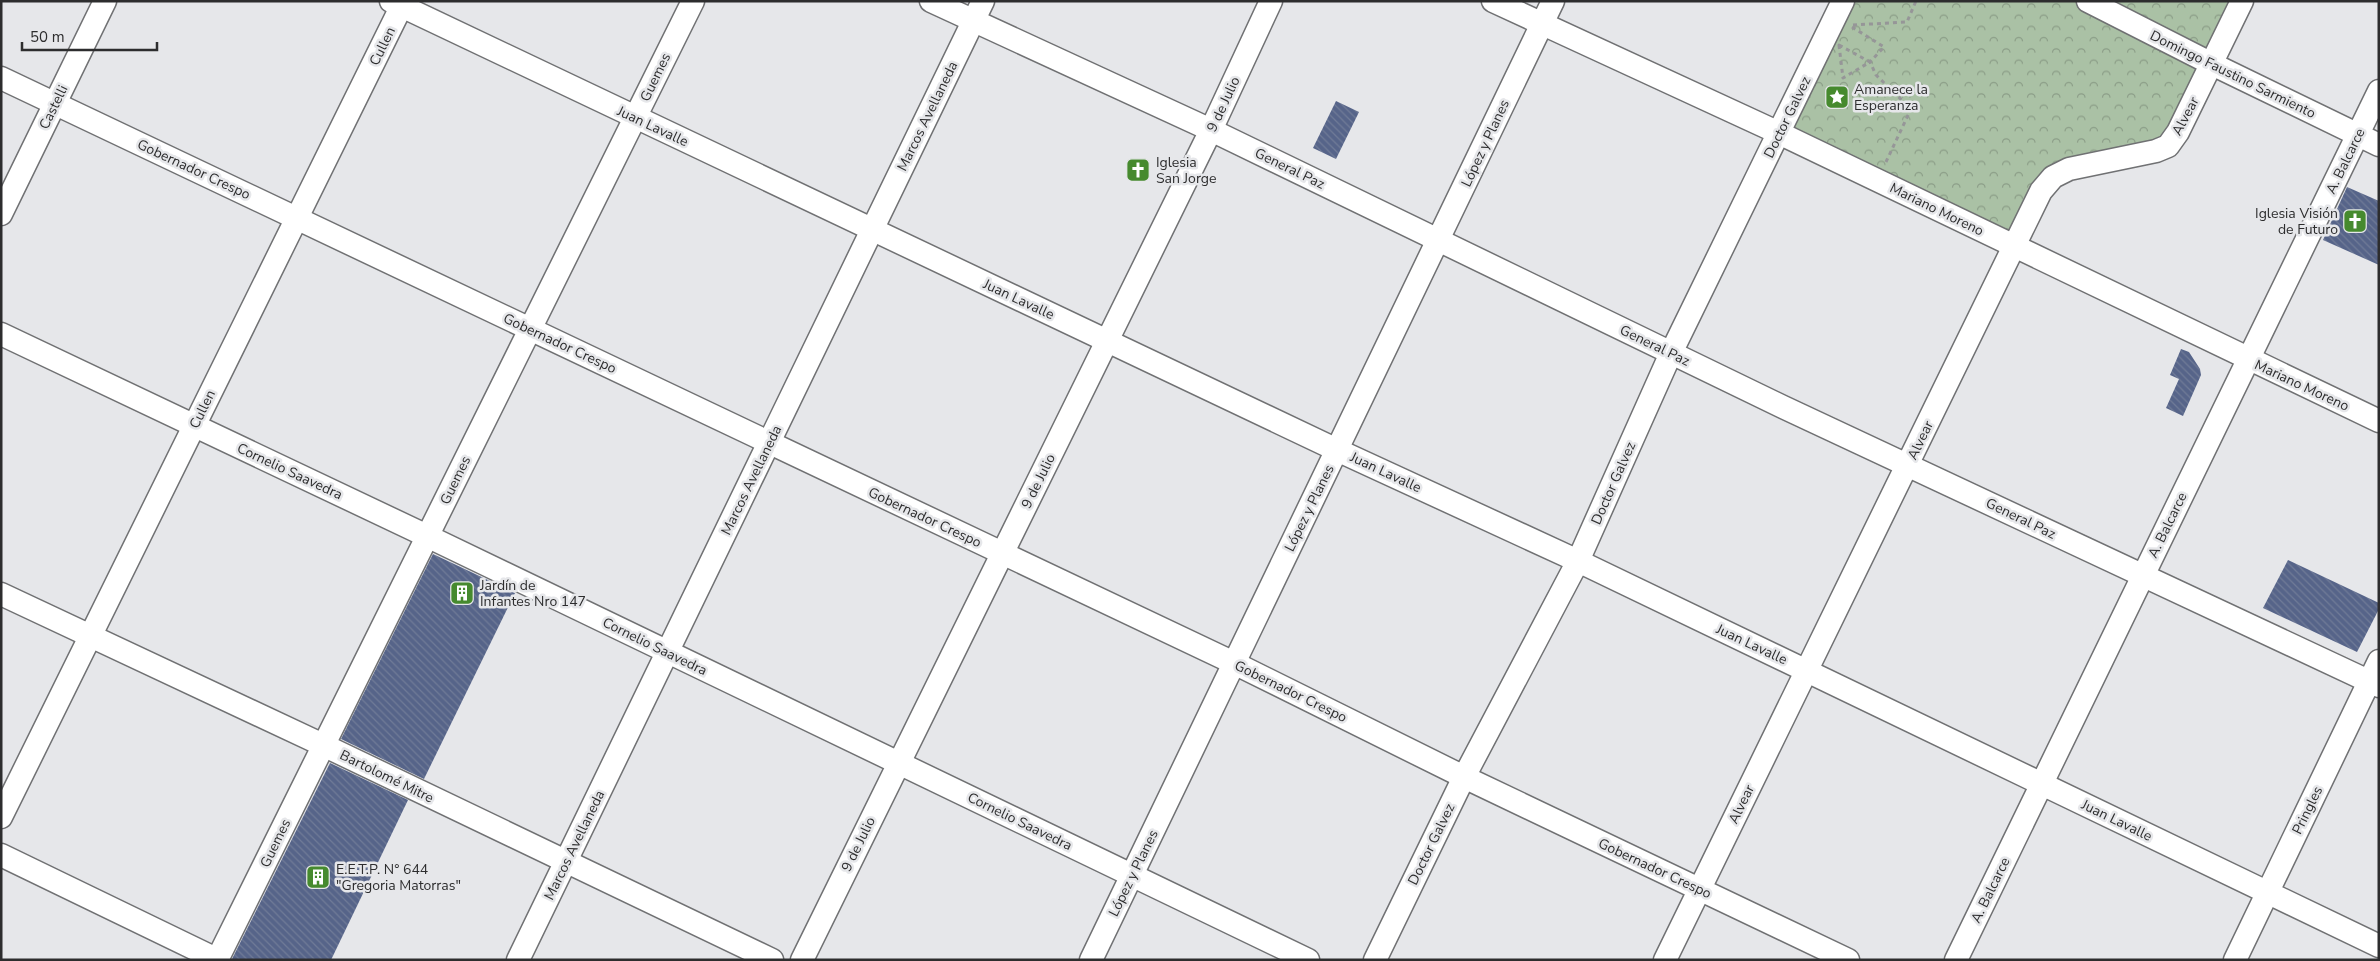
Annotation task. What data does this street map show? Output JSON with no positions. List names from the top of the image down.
{
  "streets": {
    "street": [
      "Cullen",
      "Domingo Faustino Sarmiento",
      "Guemes",
      "9 de Julio",
      "Castelli",
      "Marcos Avellaneda",
      "Alvear",
      "Doctor Galvez",
      "Juan Lavalle",
      "López y Planes",
      "A. Balcarce",
      "General Paz",
      "Gobernador Crespo",
      "Mariano Moreno",
      "Cornelio Saavedra",
      "Bartolomé Mitre",
      "Pringles"
    ]
  },
  "crossings": [
    ["Cullen", "Juan Lavalle"],
    ["Cullen", "Gobernador Crespo"],
    ["Cullen", "Cornelio Saavedra"],
    ["Cullen", "Bartolomé Mitre"],
    ["Domingo Faustino Sarmiento", "Alvear"],
    ["Domingo Faustino Sarmiento", "A. Balcarce"],
    ["Guemes", "Juan Lavalle"],
    ["Guemes", "Gobernador Crespo"],
    ["Guemes", "Cornelio Saavedra"],
    ["Guemes", "Bartolomé Mitre"],
    ["9 de Julio", "Juan Lavalle"],
    ["9 de Julio", "General Paz"],
    ["9 de Julio", "Gobernador Crespo"],
    ["9 de Julio", "Cornelio Saavedra"],
    ["Castelli", "Gobernador Crespo"],
    ["Marcos Avellaneda", "Juan Lavalle"],
    ["Marcos Avellaneda", "General Paz"],
    ["Marcos Avellaneda", "Gobernador Crespo"],
    ["Marcos Avellaneda", "Cornelio Saavedra"],
    ["Marcos Avellaneda", "Bartolomé Mitre"],
    ["Alvear", "Juan Lavalle"],
    ["Alvear", "General Paz"],
    ["Alvear", "Gobernador Crespo"],
    ["Alvear", "Mariano Moreno"],
    ["Doctor Galvez", "Juan Lavalle"],
    ["Doctor Galvez", "General Paz"],
    ["Doctor Galvez", "Gobernador Crespo"],
    ["Doctor Galvez", "Mariano Moreno"],
    ["Juan Lavalle", "López y Planes"],
    ["Juan Lavalle", "A. Balcarce"],
    ["Juan Lavalle", "Pringles"],
    ["López y Planes", "General Paz"],
    ["López y Planes", "Gobernador Crespo"],
    ["López y Planes", "Mariano Moreno"],
    ["López y Planes", "Cornelio Saavedra"],
    ["A. Balcarce", "General Paz"],
    ["A. Balcarce", "Mariano Moreno"],
    ["General Paz", "Pringles"]
  ],
  "places": {
    "place": ["Amanece la Esperanza"],
    "church": ["Iglesia San Jorge", "Iglesia Visión de Futuro"],
    "building": ["Jardín de Infantes Nro 147", "E.E.T.P. N° 644 \"Gregoria Matorras\""]
  },
  "scale_bar": "50 m"
}
